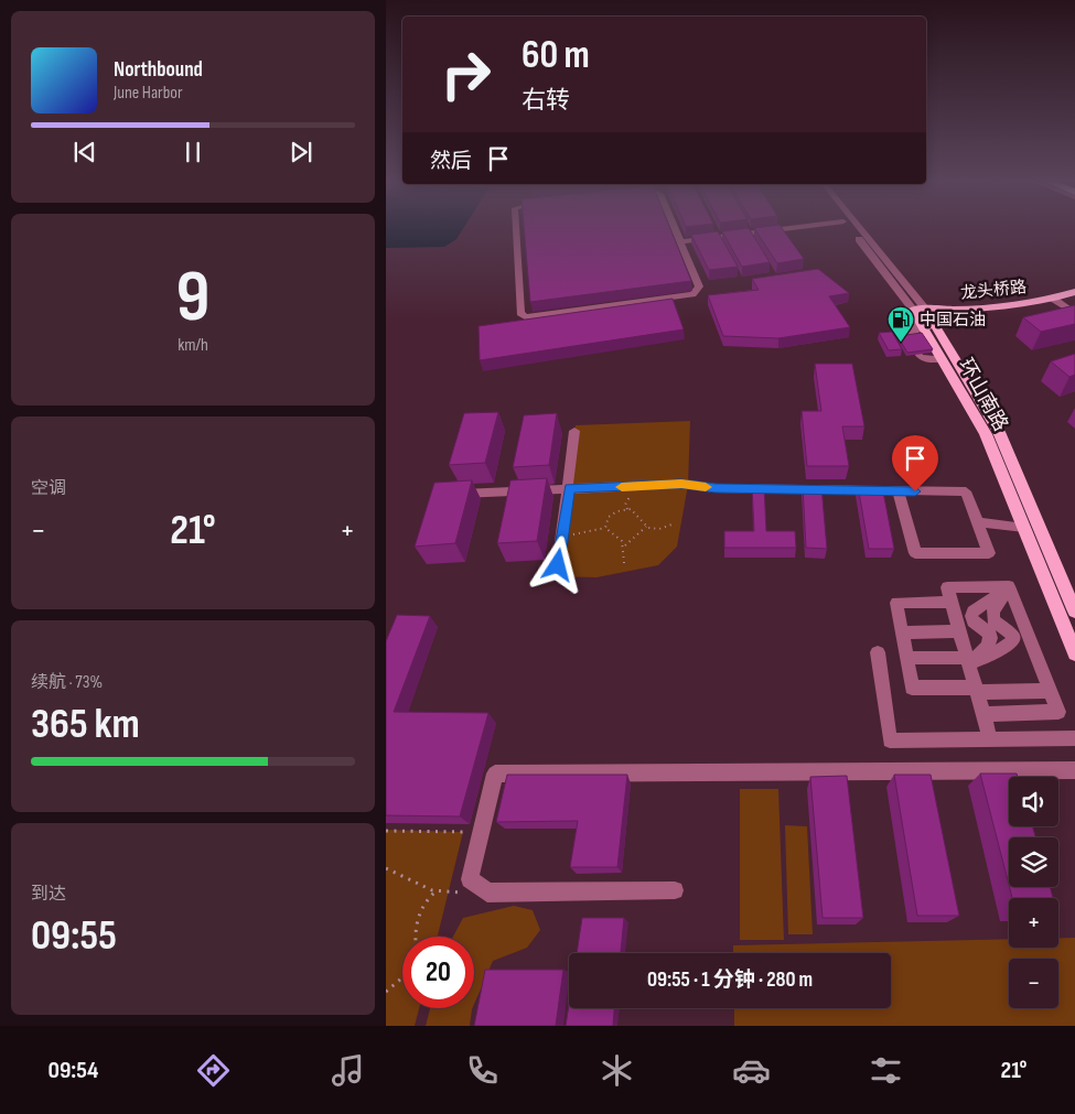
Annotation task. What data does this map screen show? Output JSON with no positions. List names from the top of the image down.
{
  "streets": {
    "main road": ["龙头桥路", "环山南路"]
  },
  "crossings": [
    ["龙头桥路", "环山南路"]
  ],
  "places": {
    "fuel station": ["中国石油"]
  },
  "page": {
    "turn": ["60 m", "右转"],
    "song": ["Northbound", "June Harbor"],
    "then": "然后",
    "tile": [
      ["9", "km/h"],
      "空调",
      ["续航 · 73%", "365 km"],
      ["到达", "09:55"]
    ],
    "heat": ["−", "21°", "+"],
    "map_buttons": ["+", "−"],
    "limit": "20",
    "trip": "09:55 · 1 分钟 · 280 m",
    "tabs": ["09:54", "21°"]
  }
}
